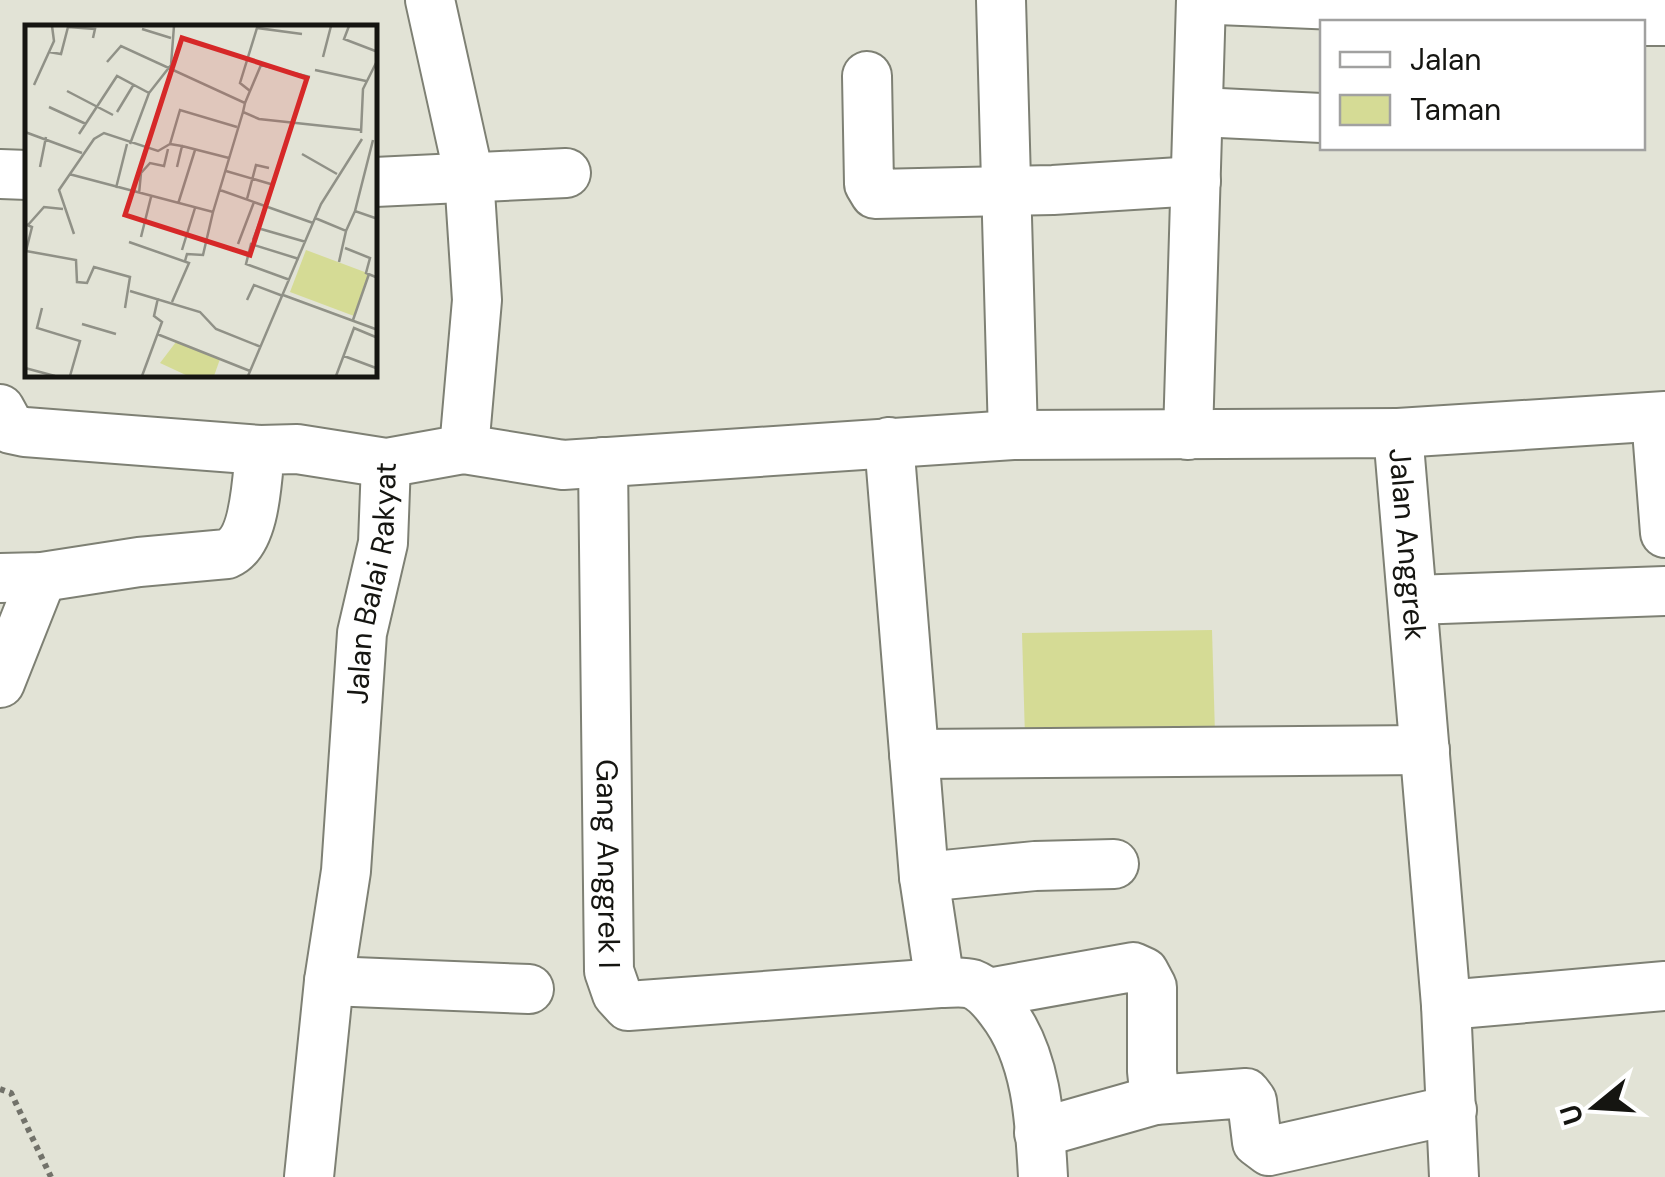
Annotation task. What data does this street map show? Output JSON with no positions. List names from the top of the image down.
{
  "streets": {
    "street": ["Jalan Anggrek", "Jalan Balai Rakyat", "Gang Anggrek I"]
  },
  "legend": ["Jalan", "Taman"],
  "north": "left"
}
